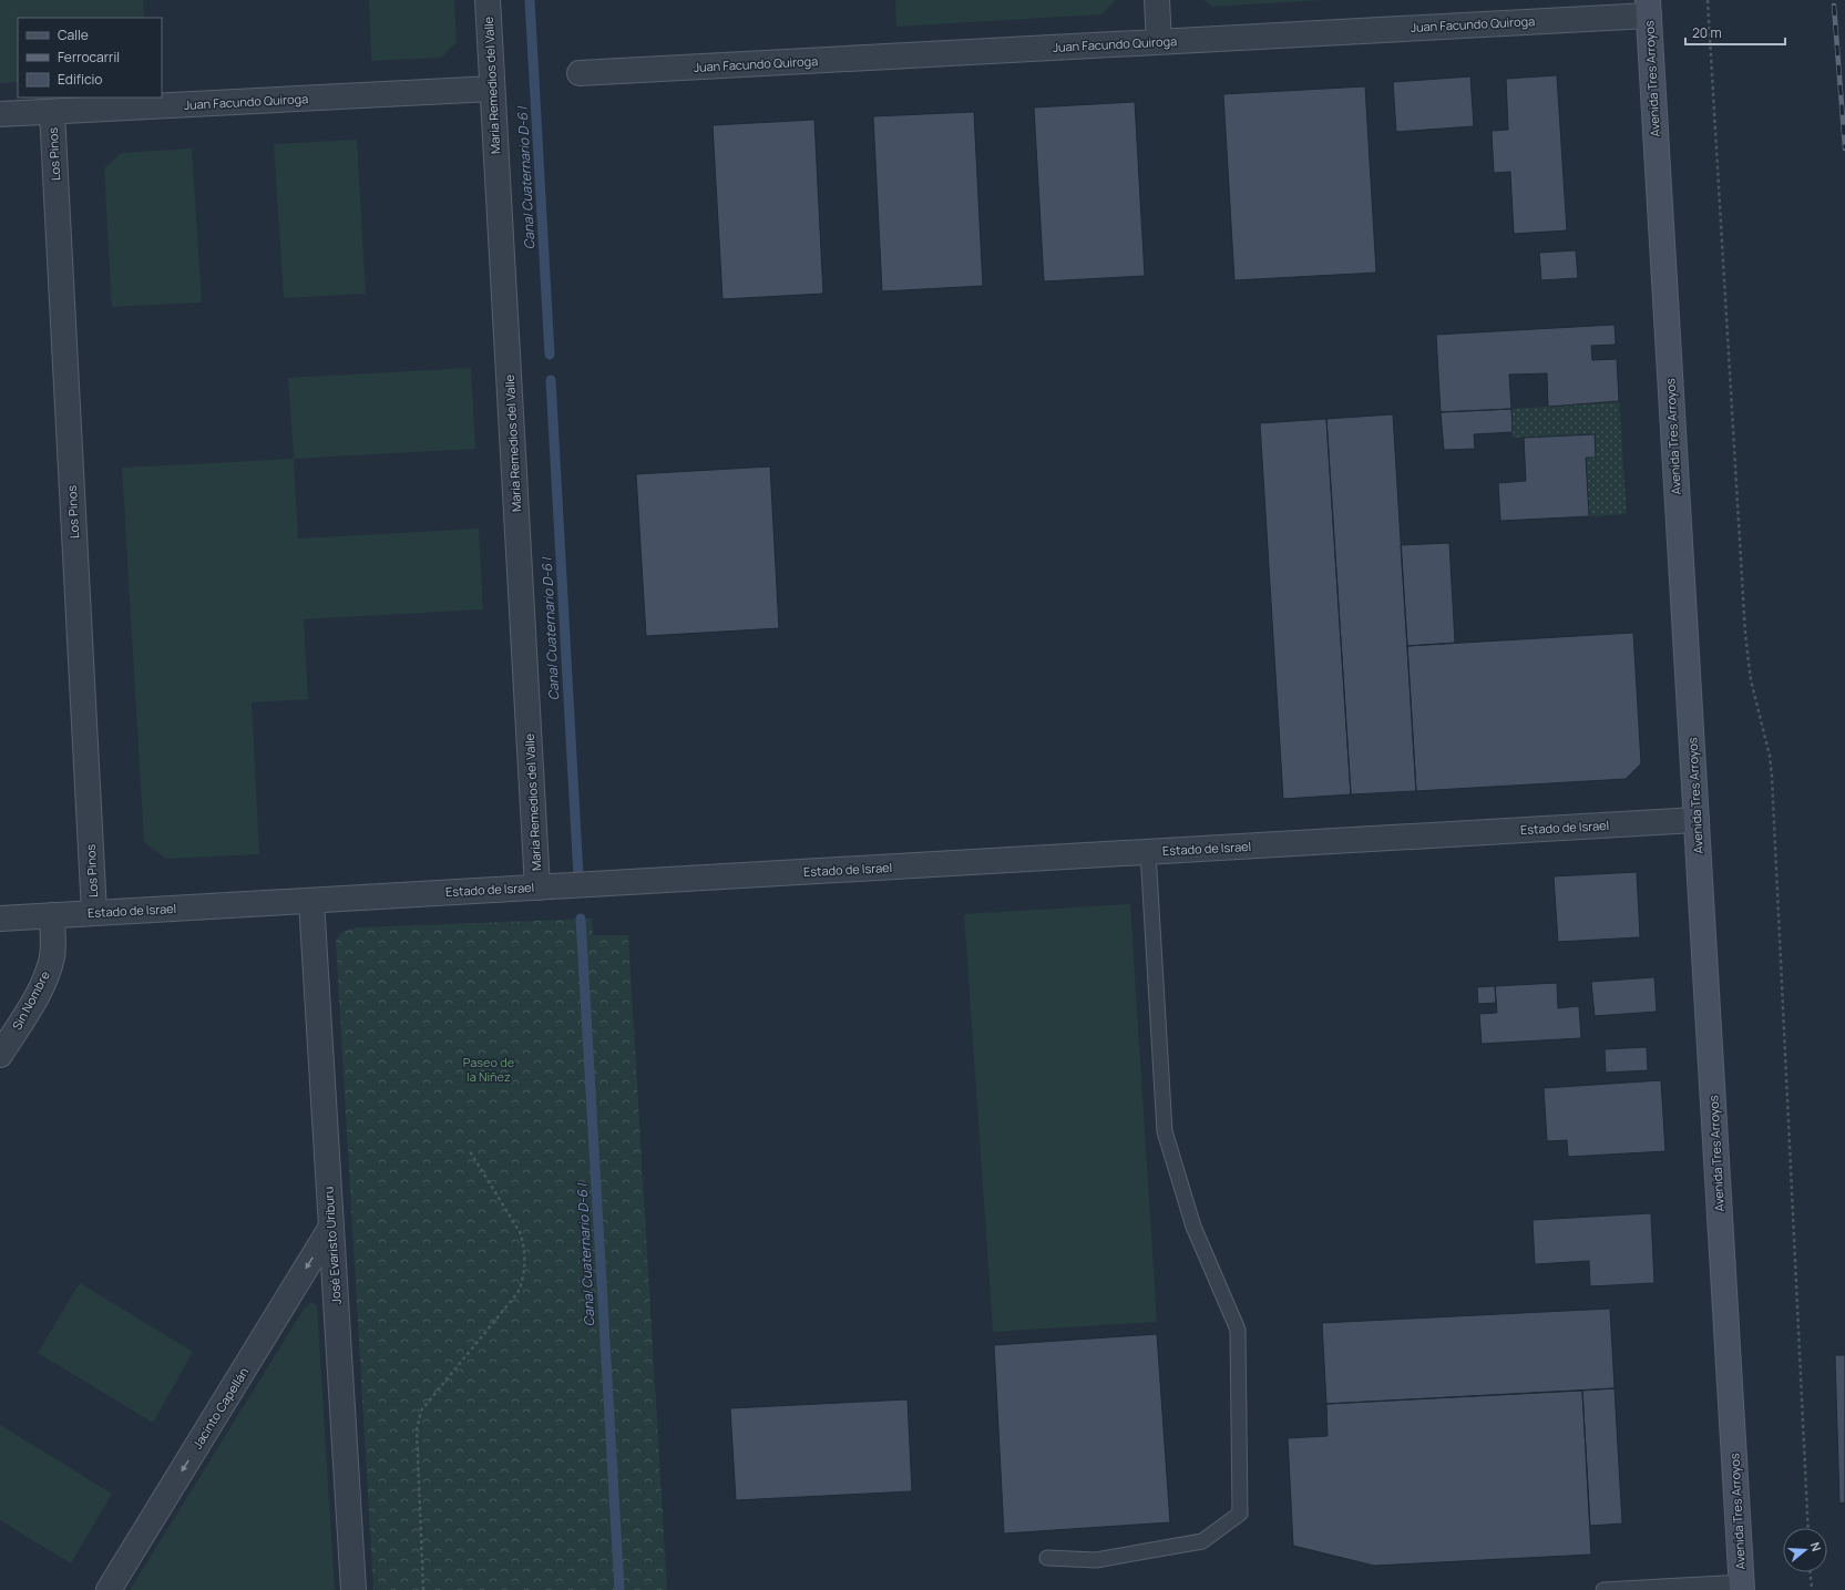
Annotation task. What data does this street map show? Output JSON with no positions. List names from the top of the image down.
{
  "streets": {
    "main road": ["Avenida Tres Arroyos"],
    "street": [
      "Juan Facundo Quiroga",
      "María Remedios del Valle",
      "Los Pinos",
      "Estado de Israel",
      "Sin Nombre",
      "José Evaristo Uriburu",
      "Jacinto Capellán"
    ]
  },
  "crossings": [
    ["Juan Facundo Quiroga", "Avenida Tres Arroyos"],
    ["Juan Facundo Quiroga", "María Remedios del Valle"],
    ["Juan Facundo Quiroga", "Los Pinos"],
    ["Avenida Tres Arroyos", "Estado de Israel"],
    ["María Remedios del Valle", "Estado de Israel"],
    ["Los Pinos", "Estado de Israel"],
    ["Estado de Israel", "Sin Nombre"],
    ["Estado de Israel", "José Evaristo Uriburu"],
    ["José Evaristo Uriburu", "Jacinto Capellán"]
  ],
  "one_way": ["Jacinto Capellán"],
  "water": ["Canal Cuaternario D-6 I"],
  "parks": ["Paseo de la Niñez"],
  "legend": ["Calle", "Ferrocarril", "Edificio"],
  "scale_bar": "20 m",
  "north": "right"
}
